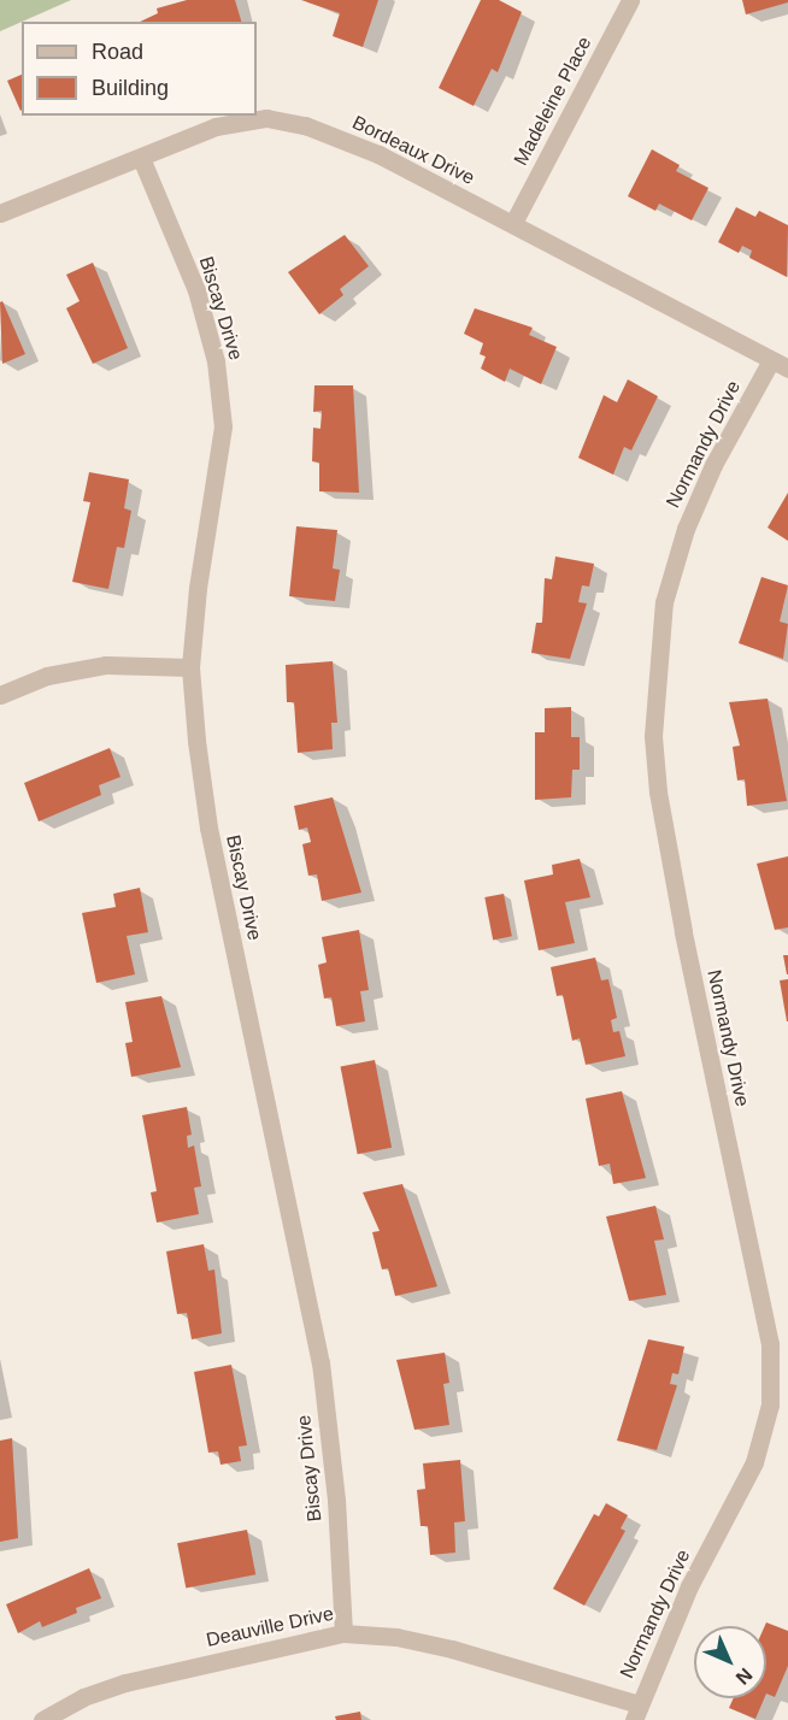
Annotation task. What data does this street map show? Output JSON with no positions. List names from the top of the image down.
{
  "streets": {
    "street": [
      "Madeleine Place",
      "Bordeaux Drive",
      "Biscay Drive",
      "Normandy Drive",
      "Deauville Drive"
    ]
  },
  "crossings": [
    ["Madeleine Place", "Bordeaux Drive"],
    ["Bordeaux Drive", "Biscay Drive"],
    ["Bordeaux Drive", "Normandy Drive"],
    ["Biscay Drive", "Deauville Drive"],
    ["Normandy Drive", "Deauville Drive"]
  ],
  "legend": ["Road", "Building"],
  "north": "bottom right"
}
